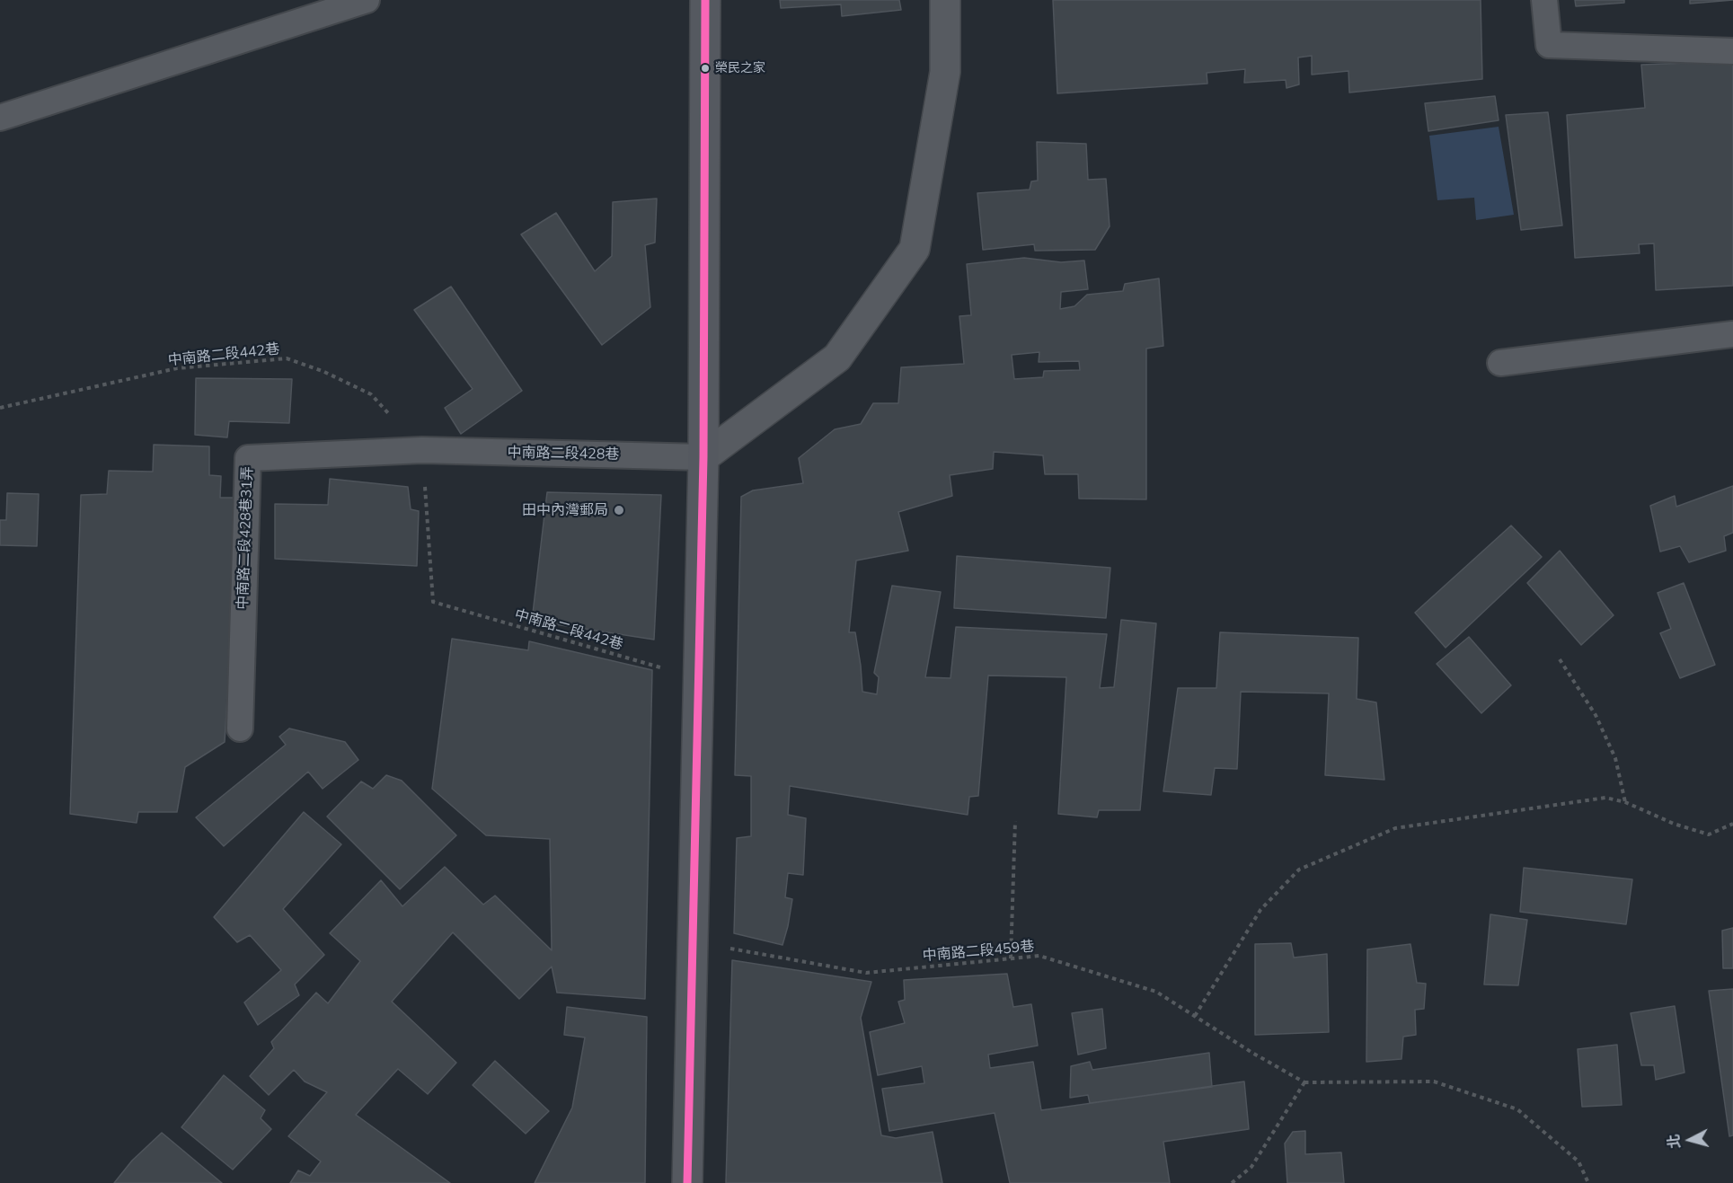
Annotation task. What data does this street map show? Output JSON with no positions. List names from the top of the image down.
{
  "streets": {
    "lane": ["中南路二段428巷", "中南路二段428巷31弄"],
    "path": ["中南路二段442巷", "中南路二段459巷"]
  },
  "crossings": [
    ["中南路二段442巷", "中南路二段428巷"],
    ["中南路二段442巷", "中南路二段428巷31弄"],
    ["中南路二段428巷", "中南路二段428巷31弄"]
  ],
  "places": ["榮民之家", "田中內灣郵局"],
  "north": "left"
}
